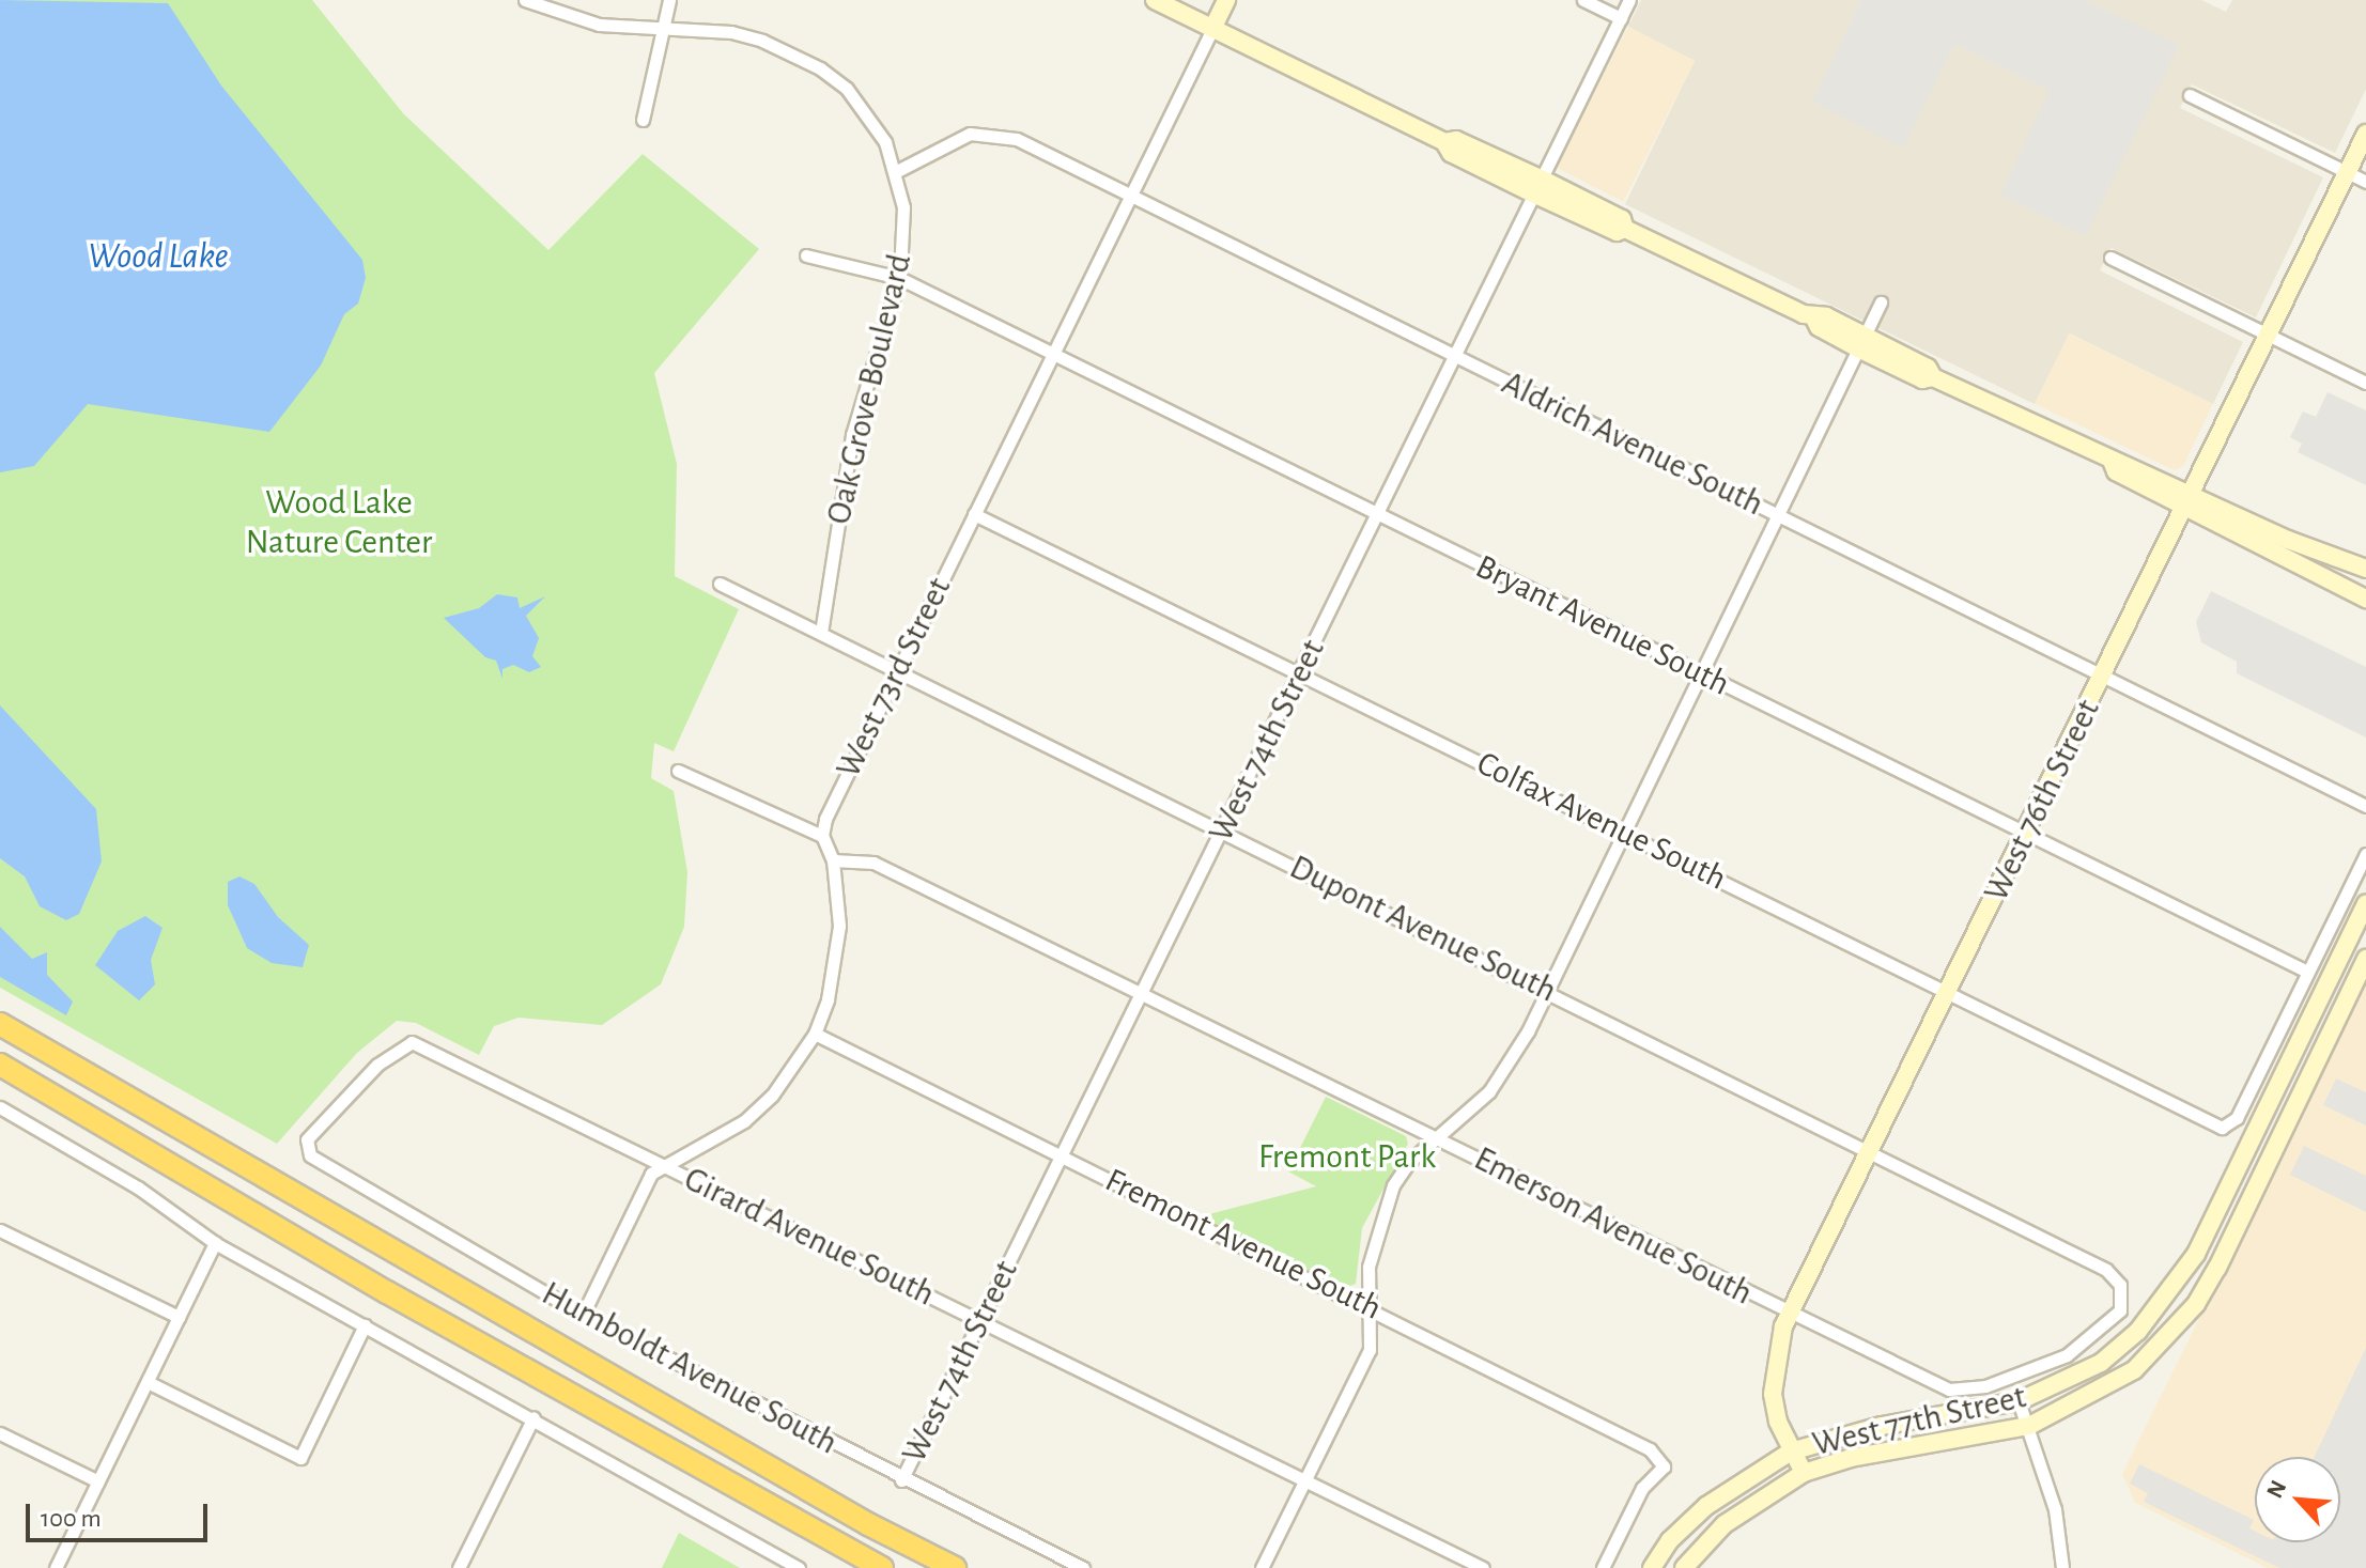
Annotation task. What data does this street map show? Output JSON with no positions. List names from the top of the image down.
{
  "streets": {
    "street": [
      "Oak Grove Boulevard",
      "Aldrich Avenue South",
      "Bryant Avenue South",
      "West 73rd Street",
      "West 74th Street",
      "West 76th Street",
      "Colfax Avenue South",
      "Dupont Avenue South",
      "Emerson Avenue South",
      "Girard Avenue South",
      "Fremont Avenue South",
      "Humboldt Avenue South",
      "West 77th Street"
    ]
  },
  "crossings": [
    ["Oak Grove Boulevard", "Aldrich Avenue South"],
    ["Oak Grove Boulevard", "Bryant Avenue South"],
    ["Oak Grove Boulevard", "Dupont Avenue South"],
    ["Aldrich Avenue South", "West 73rd Street"],
    ["Aldrich Avenue South", "West 74th Street"],
    ["Aldrich Avenue South", "West 76th Street"],
    ["Bryant Avenue South", "West 73rd Street"],
    ["Bryant Avenue South", "West 74th Street"],
    ["Bryant Avenue South", "West 76th Street"],
    ["Bryant Avenue South", "Colfax Avenue South"],
    ["West 73rd Street", "Colfax Avenue South"],
    ["West 73rd Street", "Dupont Avenue South"],
    ["West 74th Street", "Colfax Avenue South"],
    ["West 74th Street", "Dupont Avenue South"],
    ["West 74th Street", "Emerson Avenue South"],
    ["West 74th Street", "Girard Avenue South"],
    ["West 74th Street", "Fremont Avenue South"],
    ["West 74th Street", "Humboldt Avenue South"],
    ["West 76th Street", "Colfax Avenue South"],
    ["West 76th Street", "Dupont Avenue South"],
    ["West 76th Street", "Emerson Avenue South"],
    ["West 76th Street", "West 77th Street"],
    ["Dupont Avenue South", "Emerson Avenue South"],
    ["Girard Avenue South", "Humboldt Avenue South"]
  ],
  "water": ["Wood Lake"],
  "parks": ["Wood Lake Nature Center", "Fremont Park"],
  "scale_bar": "100 m",
  "north": "top left"
}
